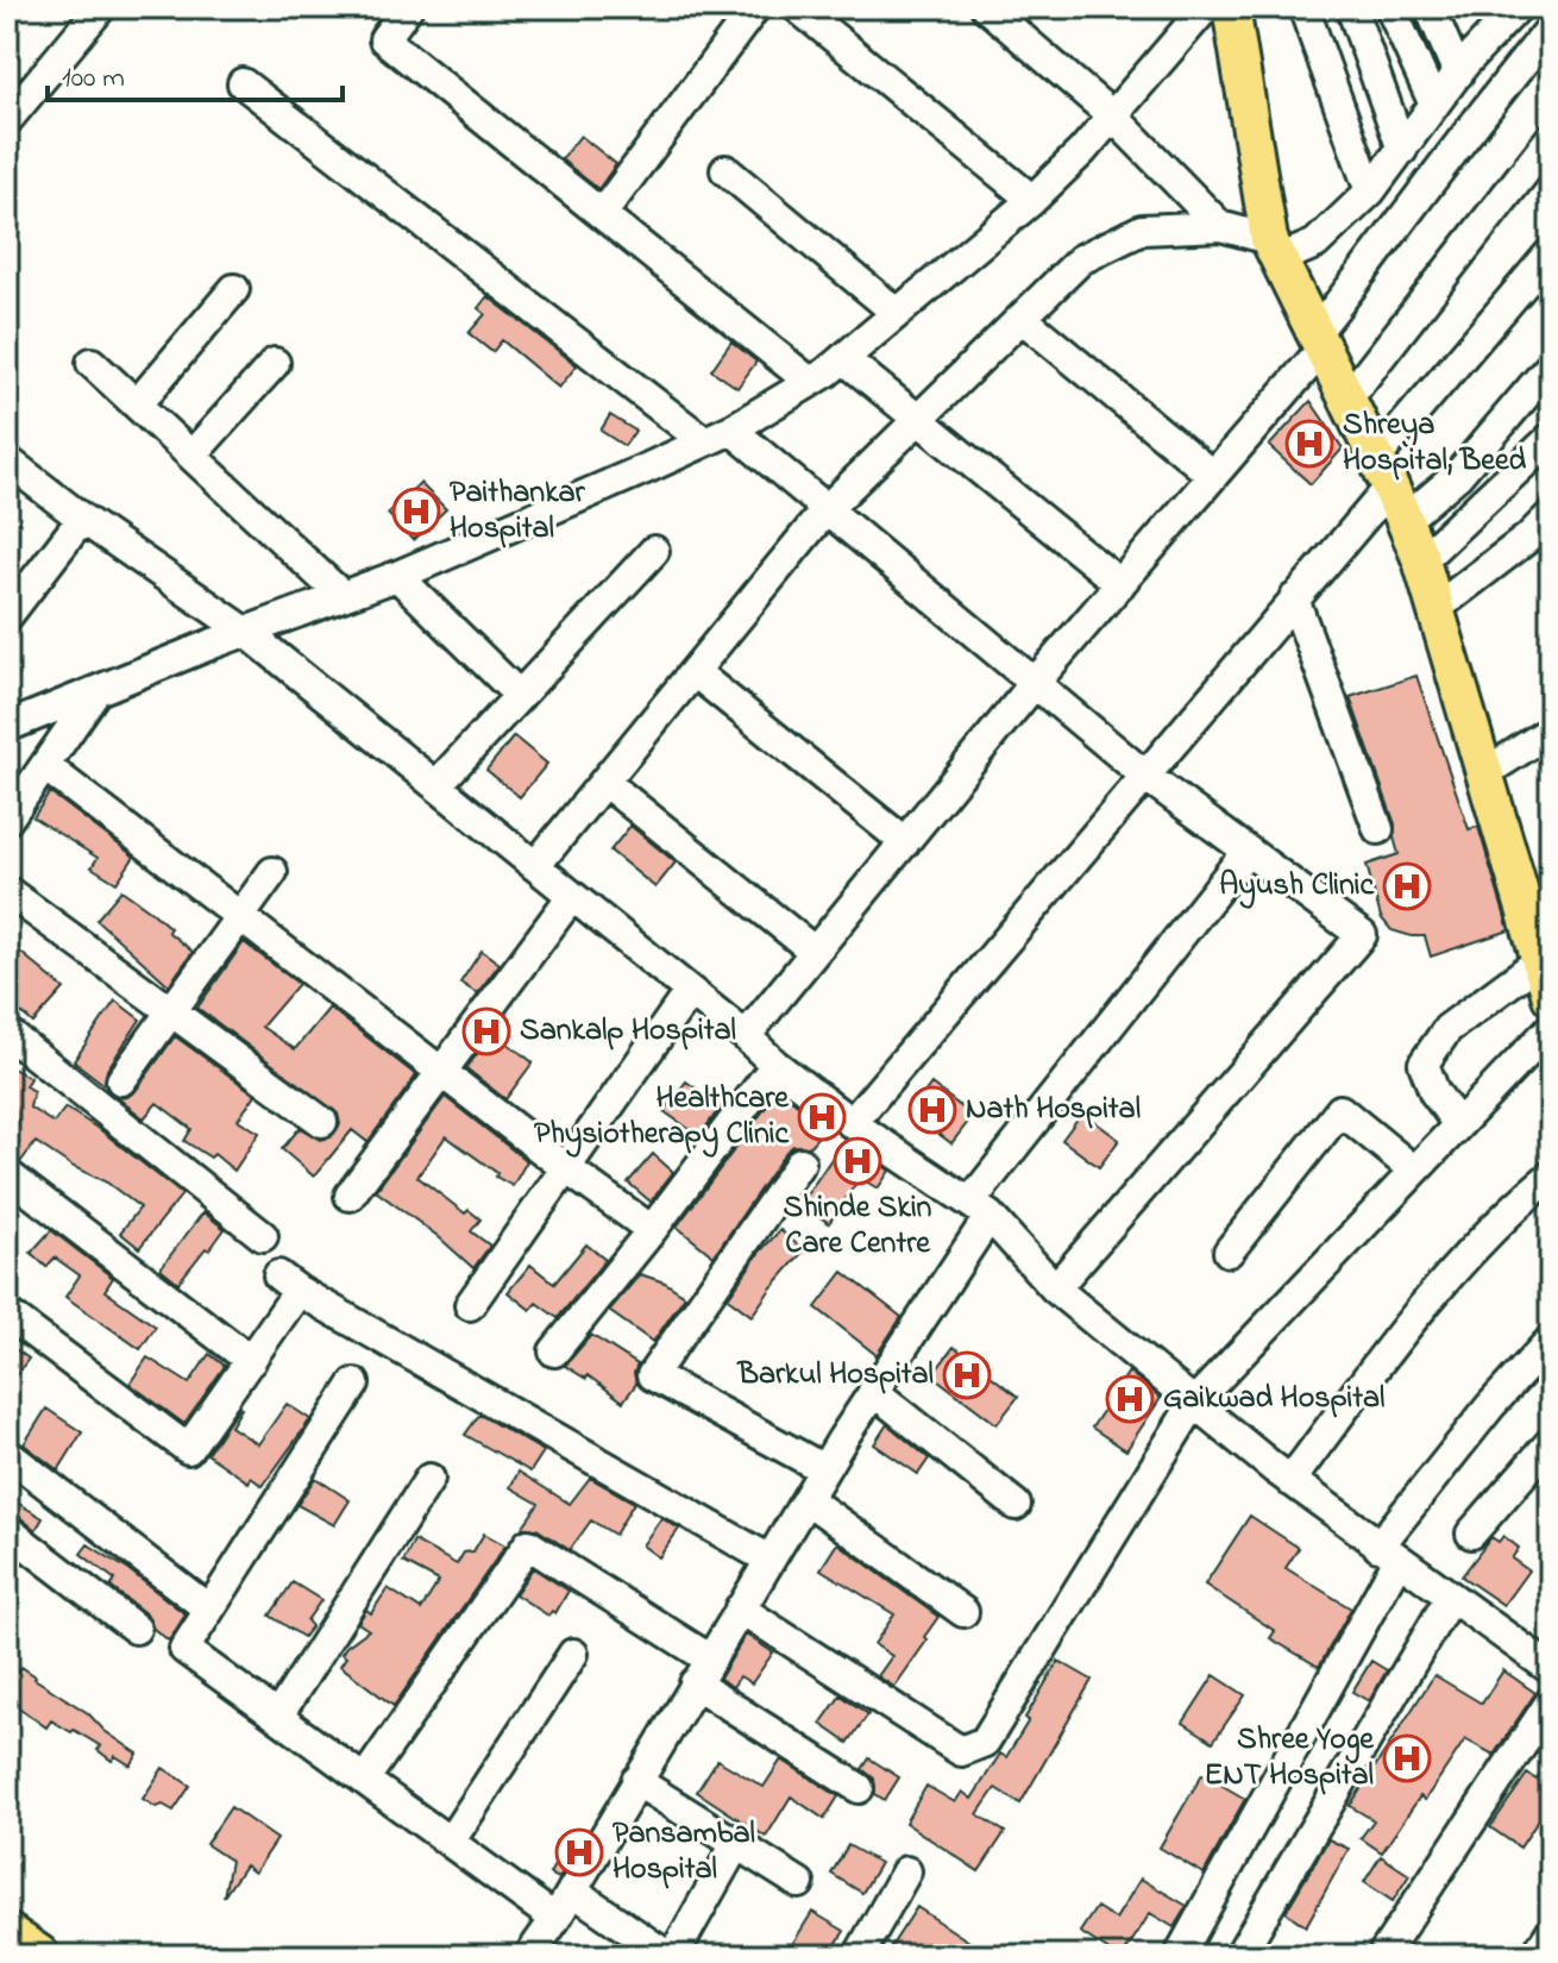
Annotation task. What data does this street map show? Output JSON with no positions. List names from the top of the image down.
{
  "places": {
    "hospital": [
      "Shreya Hospital, Beed",
      "Paithankar Hospital",
      "Ayush Clinic",
      "Sankalp Hospital",
      "Nath Hospital",
      "Healthcare Physiotherapy Clinic",
      "Shinde Skin Care Centre",
      "Barkul Hospital",
      "Gaikwad Hospital",
      "Shree Yoge ENT Hospital",
      "Pansambal Hospital"
    ]
  },
  "scale_bar": "100 m"
}
